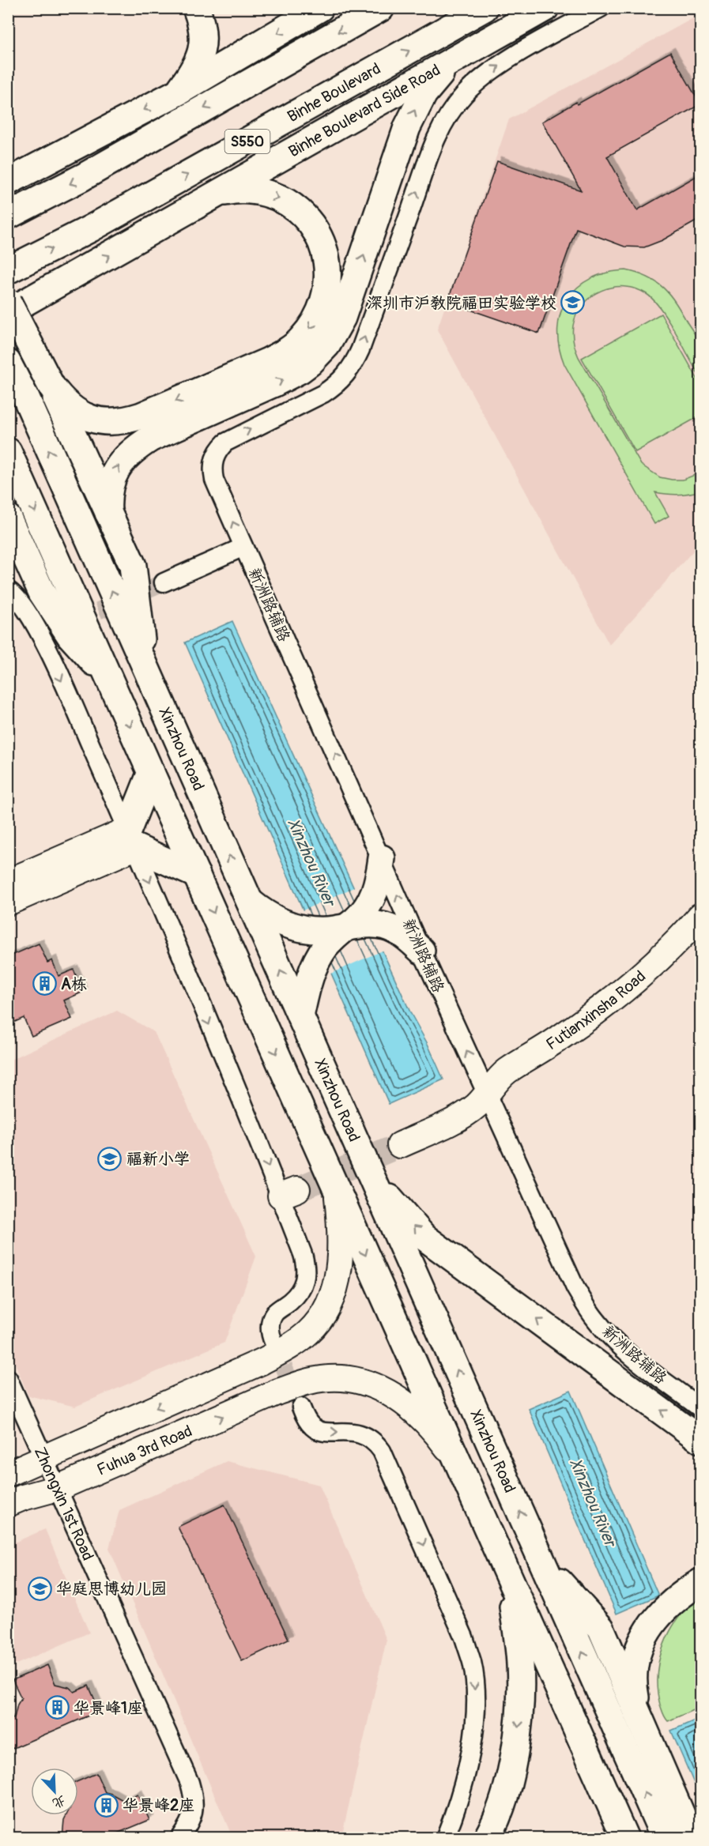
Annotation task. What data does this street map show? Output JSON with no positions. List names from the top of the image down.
{
  "streets": {
    "main road": [
      "Binhe Boulevard",
      "Binhe Boulevard Side Road",
      "S550",
      "Xinzhou Road"
    ],
    "street": [
      "新洲路辅路",
      "Futianxinsha Road",
      "Fuhua 3rd Road",
      "Zhongxin 1st Road"
    ]
  },
  "crossings": [
    ["Binhe Boulevard Side Road", "新洲路辅路"],
    ["新洲路辅路", "Futianxinsha Road"],
    ["Fuhua 3rd Road", "Zhongxin 1st Road"]
  ],
  "one_way": ["Binhe Boulevard Side Road", "新洲路辅路"],
  "water": ["Xinzhou River"],
  "places": {
    "school or university": ["深圳市沪教院福田实验学校", "福新小学", "华庭思博幼儿园"],
    "building": ["A栋", "华景峰1座", "华景峰2座"]
  },
  "north": "bottom right"
}
